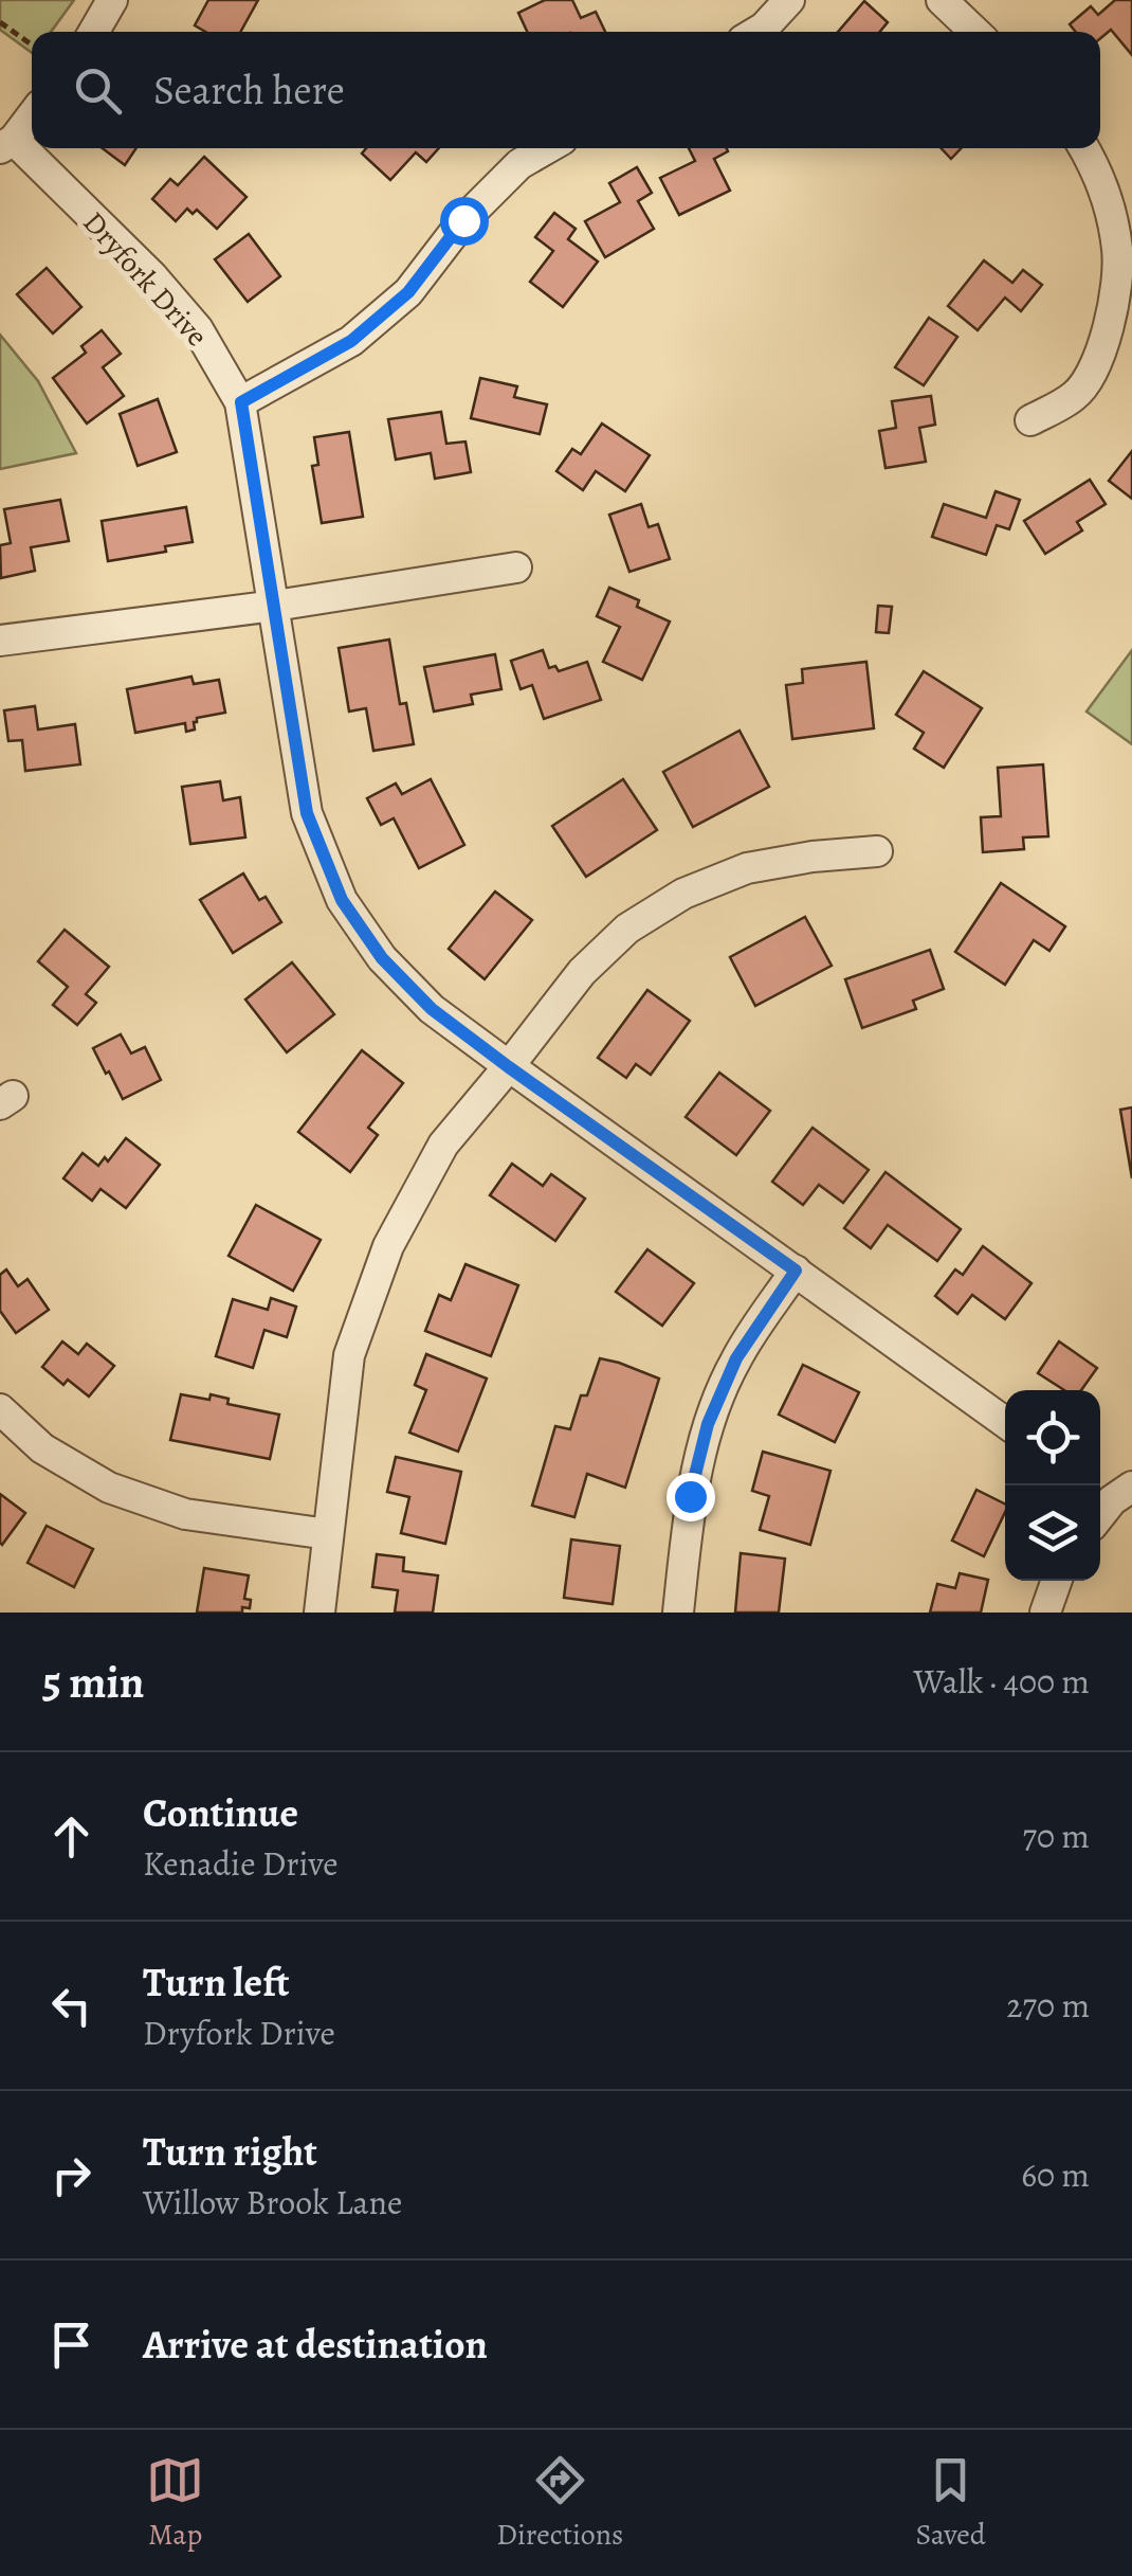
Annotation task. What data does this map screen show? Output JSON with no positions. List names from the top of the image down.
{
  "streets": {
    "street": ["Dryfork Drive"]
  },
  "page": {
    "search": "Search here",
    "heading": ["5 min", "Walk · 400 m"],
    "list": [
      ["Continue", "Kenadie Drive", "70 m"],
      ["Turn left", "Dryfork Drive", "270 m"],
      ["Turn right", "Willow Brook Lane", "60 m"],
      "Arrive at destination"
    ],
    "nav": ["Map", "Directions", "Saved"]
  }
}
